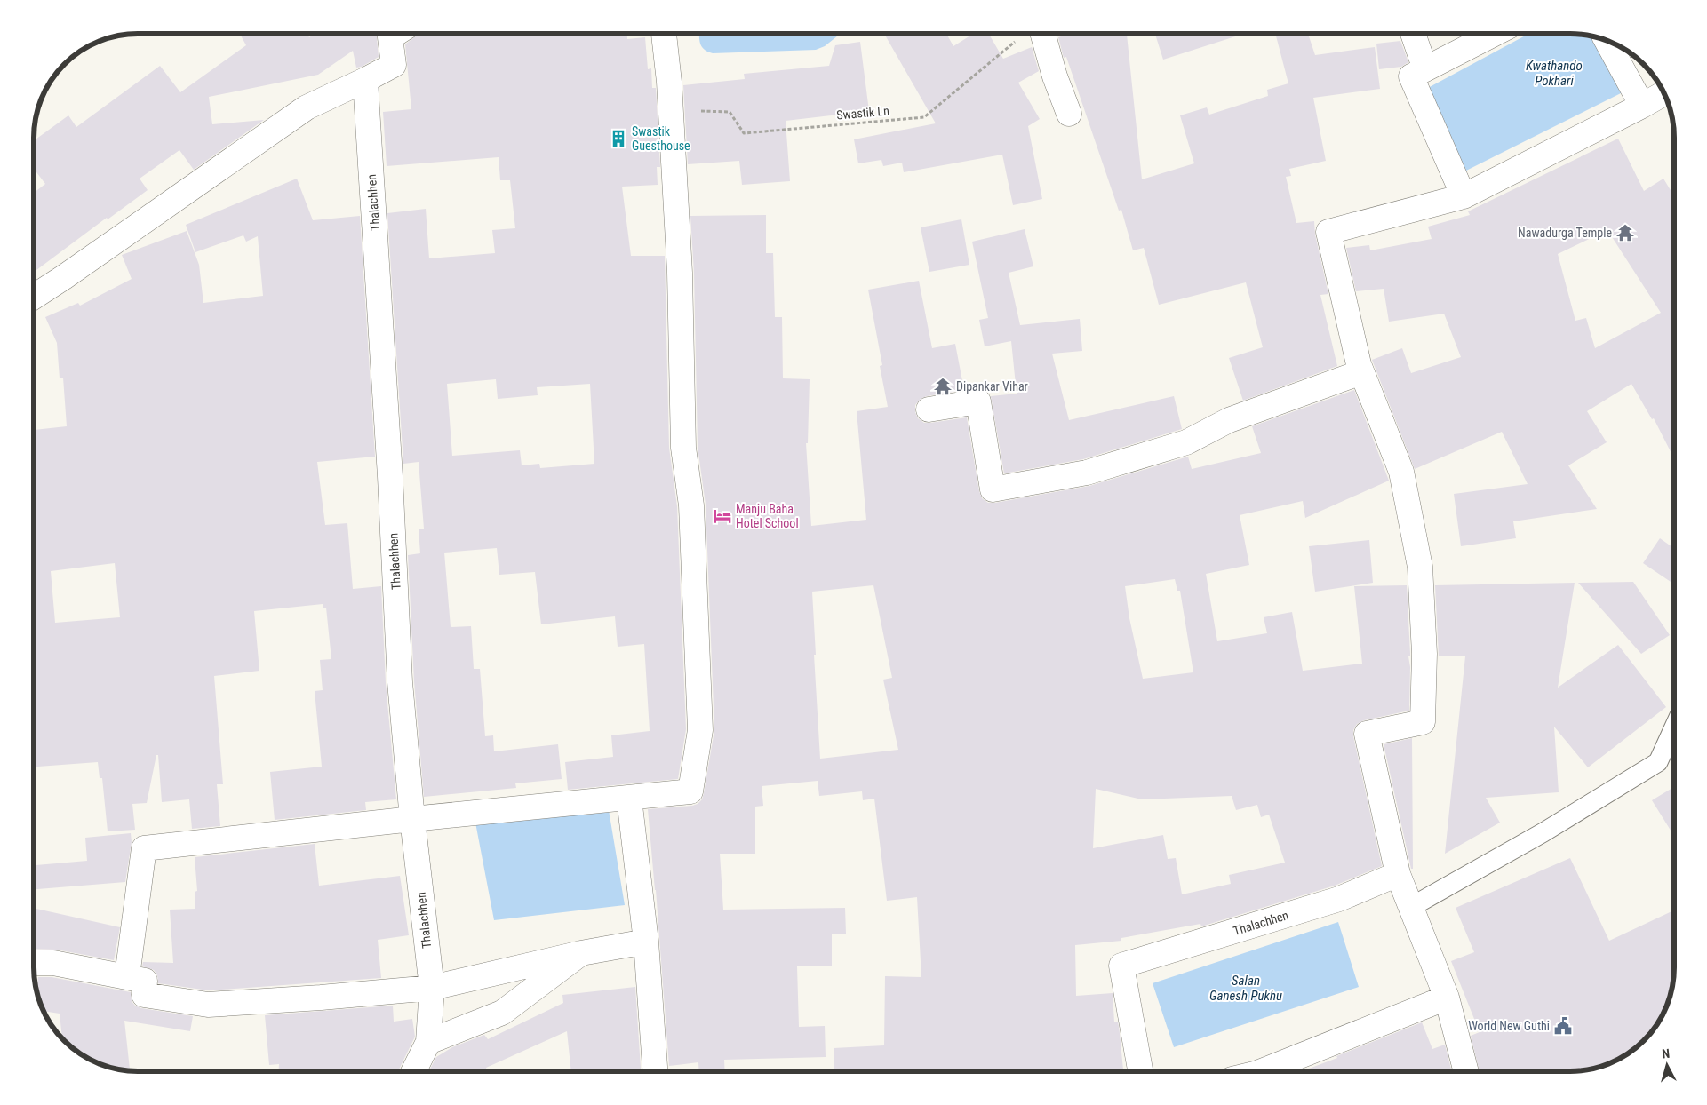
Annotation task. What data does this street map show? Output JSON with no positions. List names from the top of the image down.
{
  "streets": {
    "street": ["Thalachhen"],
    "path": ["Swastik Ln"]
  },
  "water": ["Kwathando Pokhari", "Salan Ganesh Pukhu"],
  "places": {
    "building": ["Swastik Guesthouse"],
    "temple": ["Nawadurga Temple", "Dipankar Vihar"],
    "hotel": ["Manju Baha Hotel School"],
    "public building": ["World New Guthi"]
  },
  "north": "top"
}
